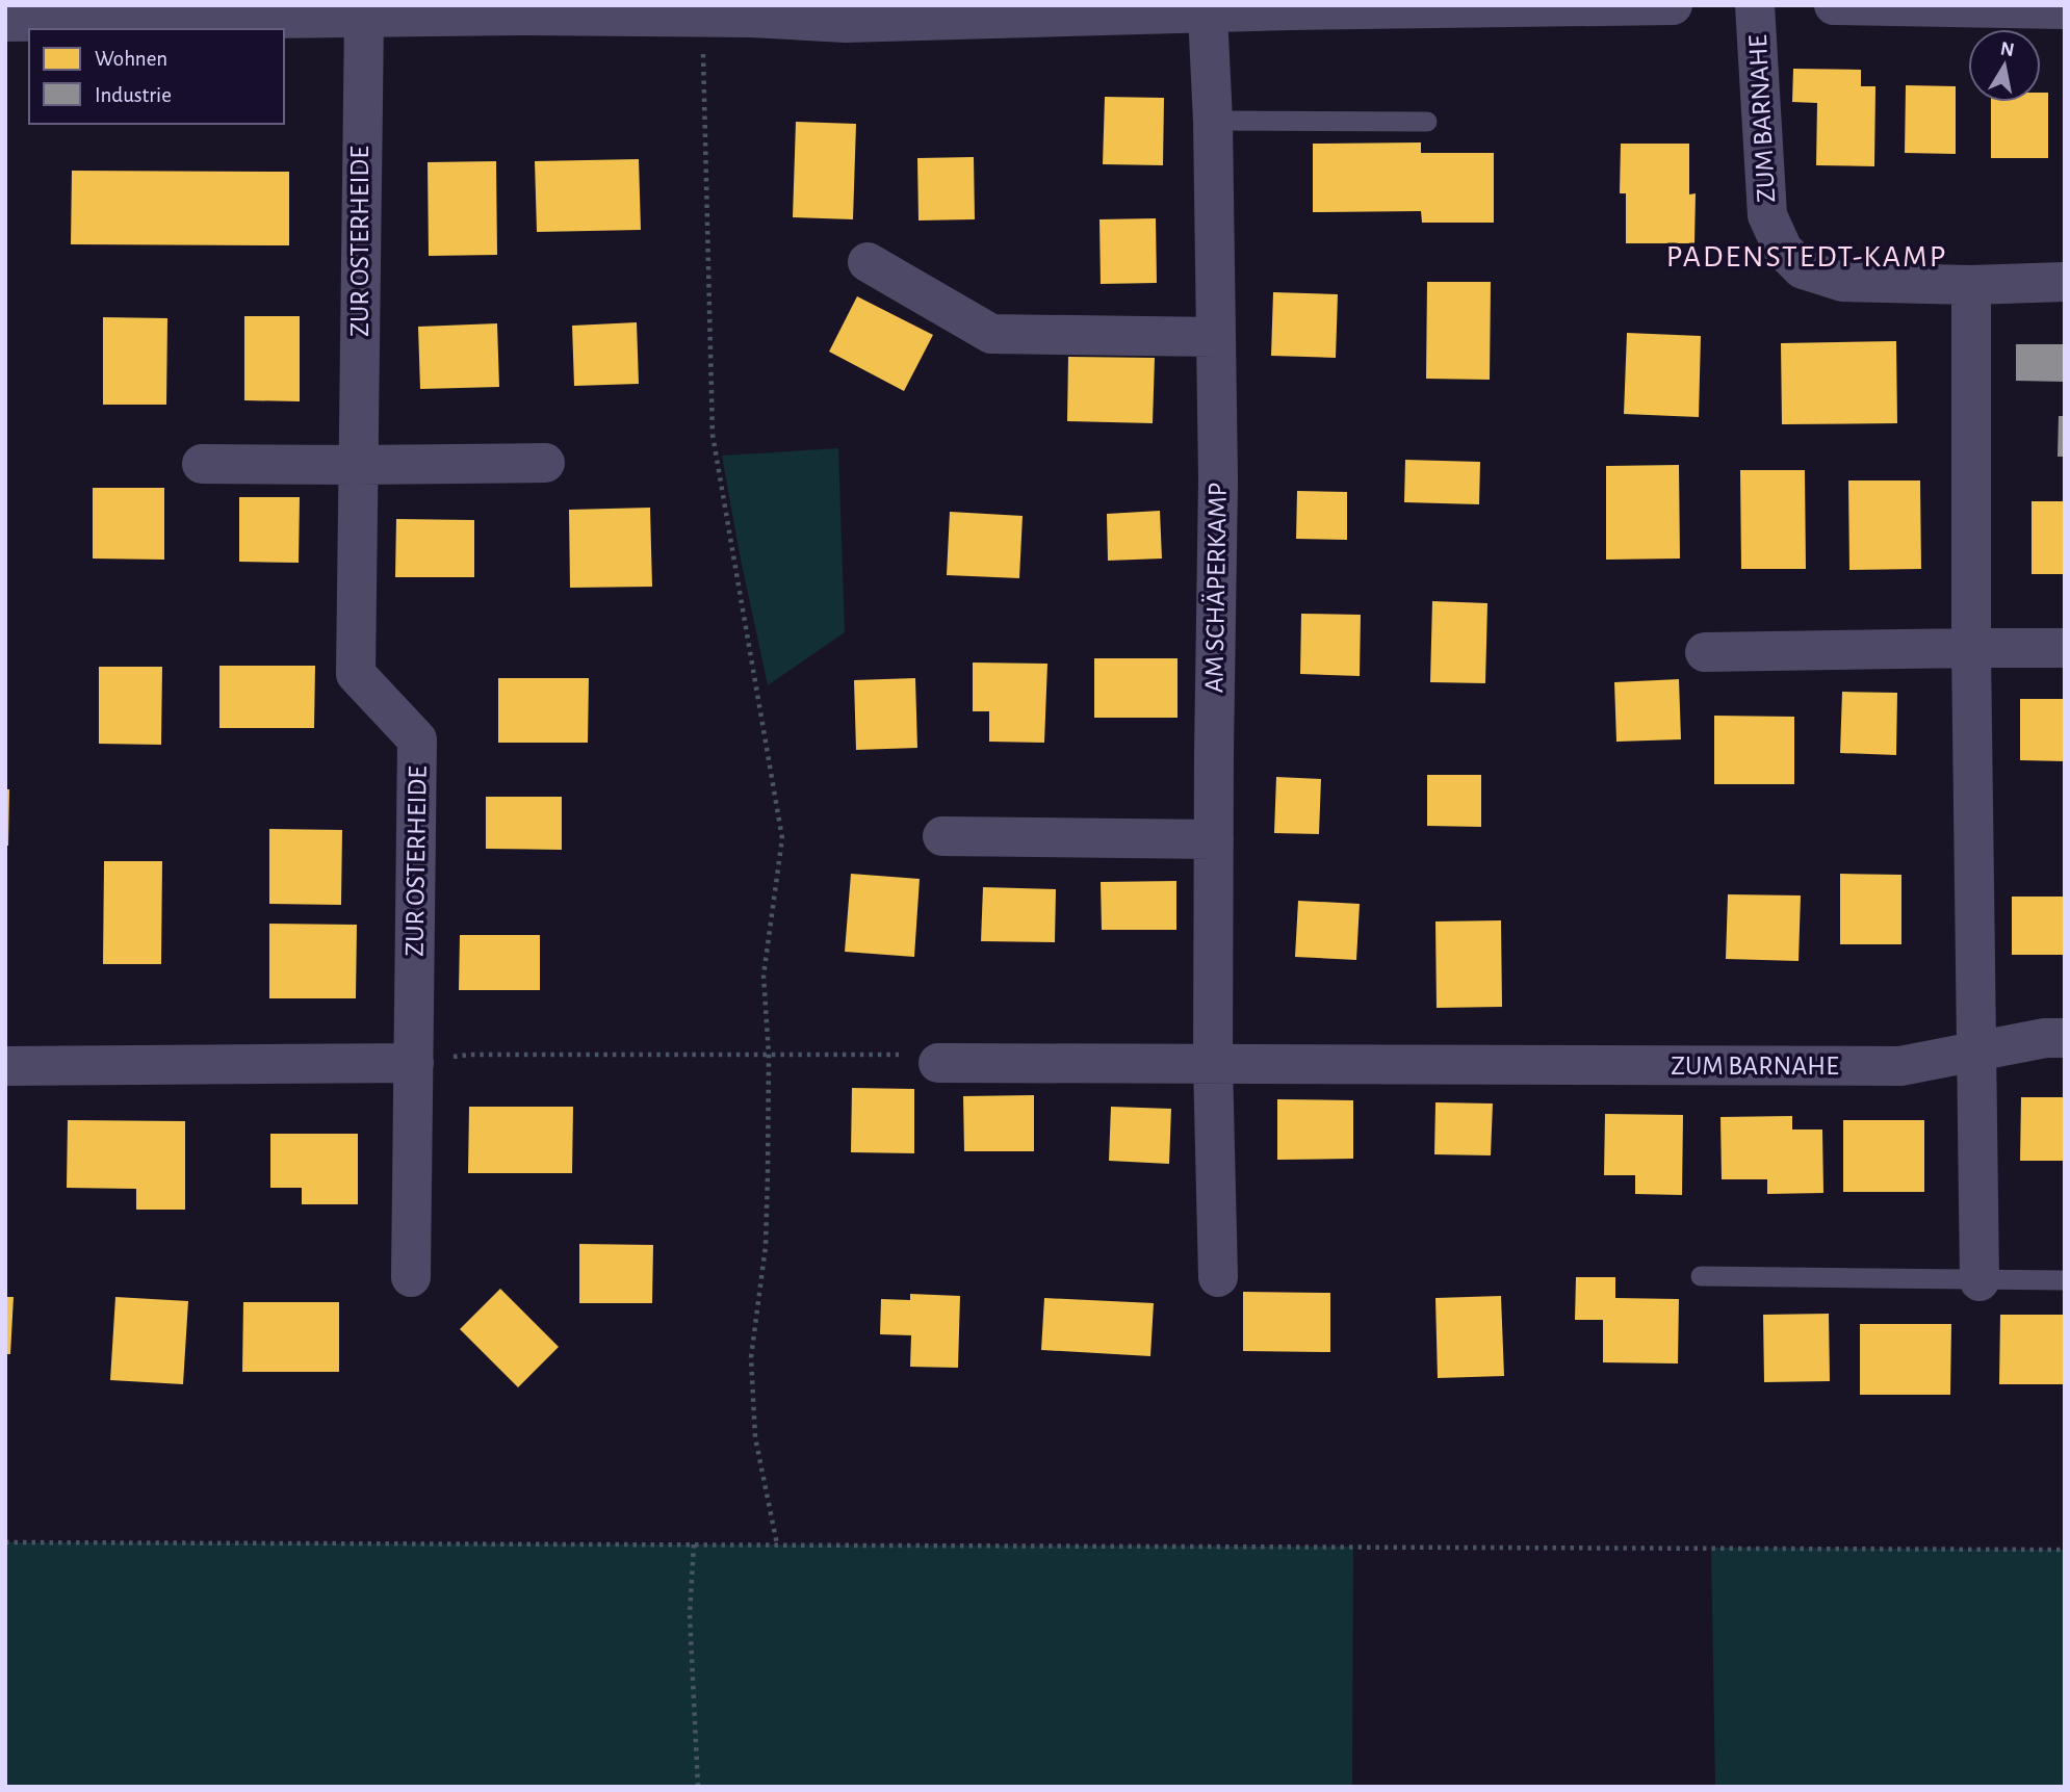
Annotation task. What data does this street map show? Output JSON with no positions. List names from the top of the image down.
{
  "streets": {
    "street": ["ZUM BARNAHE", "ZUR OSTERHEIDE", "AM SCHÄPERKAMP"]
  },
  "crossings": [
    ["ZUM BARNAHE", "AM SCHÄPERKAMP"]
  ],
  "districts": ["PADENSTEDT-KAMP"],
  "legend": ["Wohnen", "Industrie"],
  "north": "top"
}
